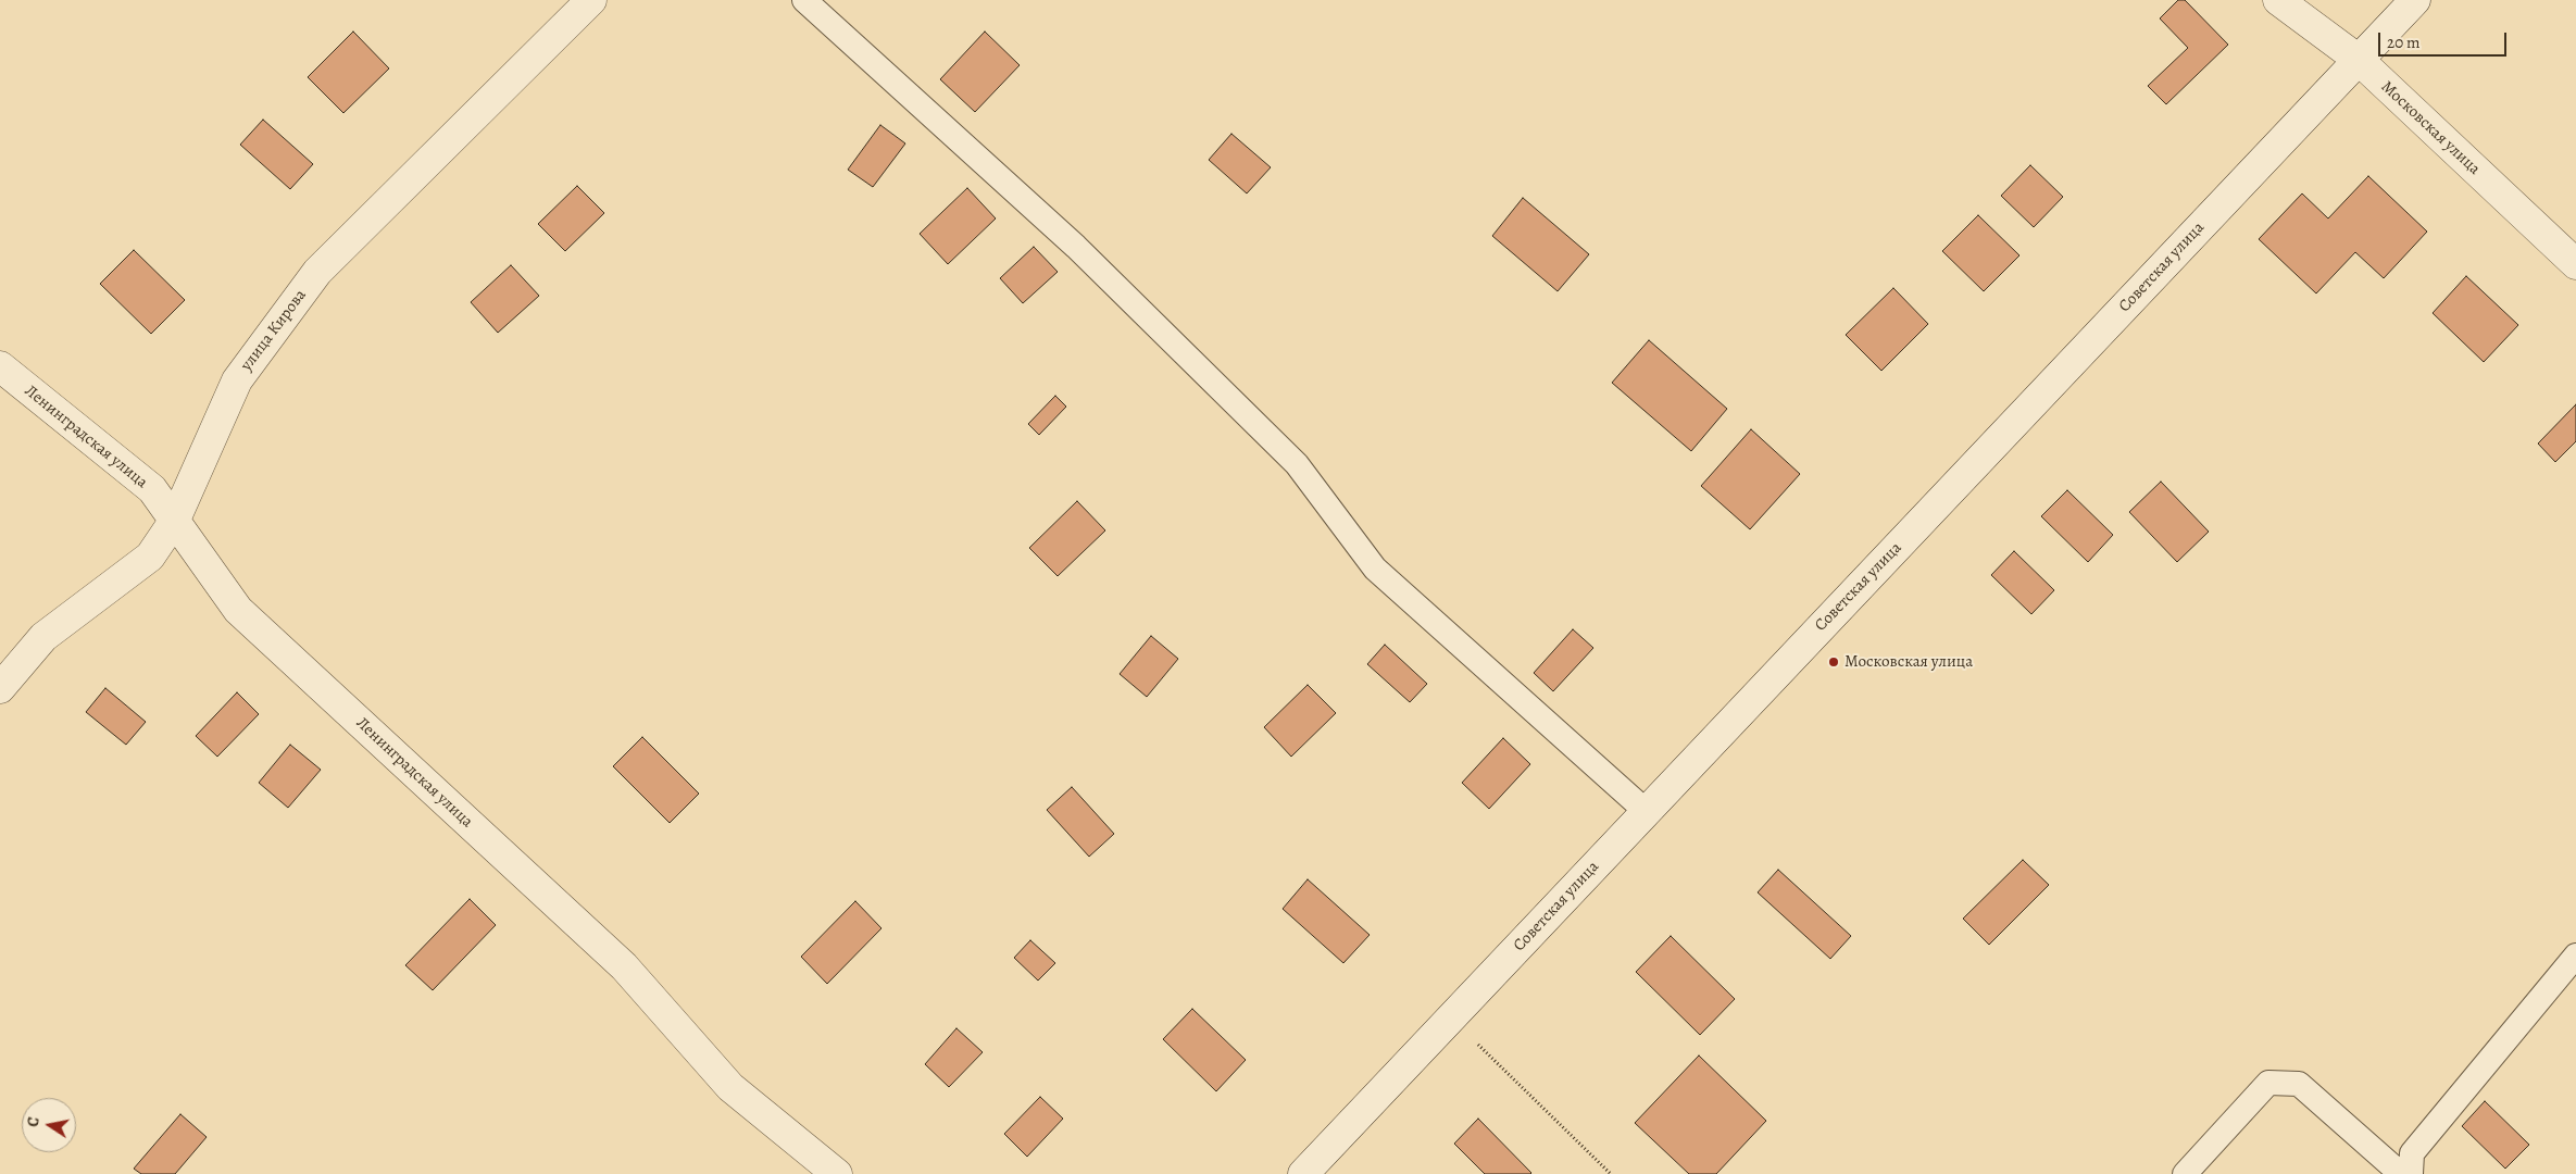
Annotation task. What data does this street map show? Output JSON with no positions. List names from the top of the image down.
{
  "streets": {
    "street": [
      "Московская улица",
      "Советская улица",
      "улица Кирова",
      "Ленинградская улица"
    ]
  },
  "crossings": [
    ["Московская улица", "Советская улица"],
    ["улица Кирова", "Ленинградская улица"]
  ],
  "places": ["Московская улица"],
  "scale_bar": "20 m",
  "north": "left"
}
